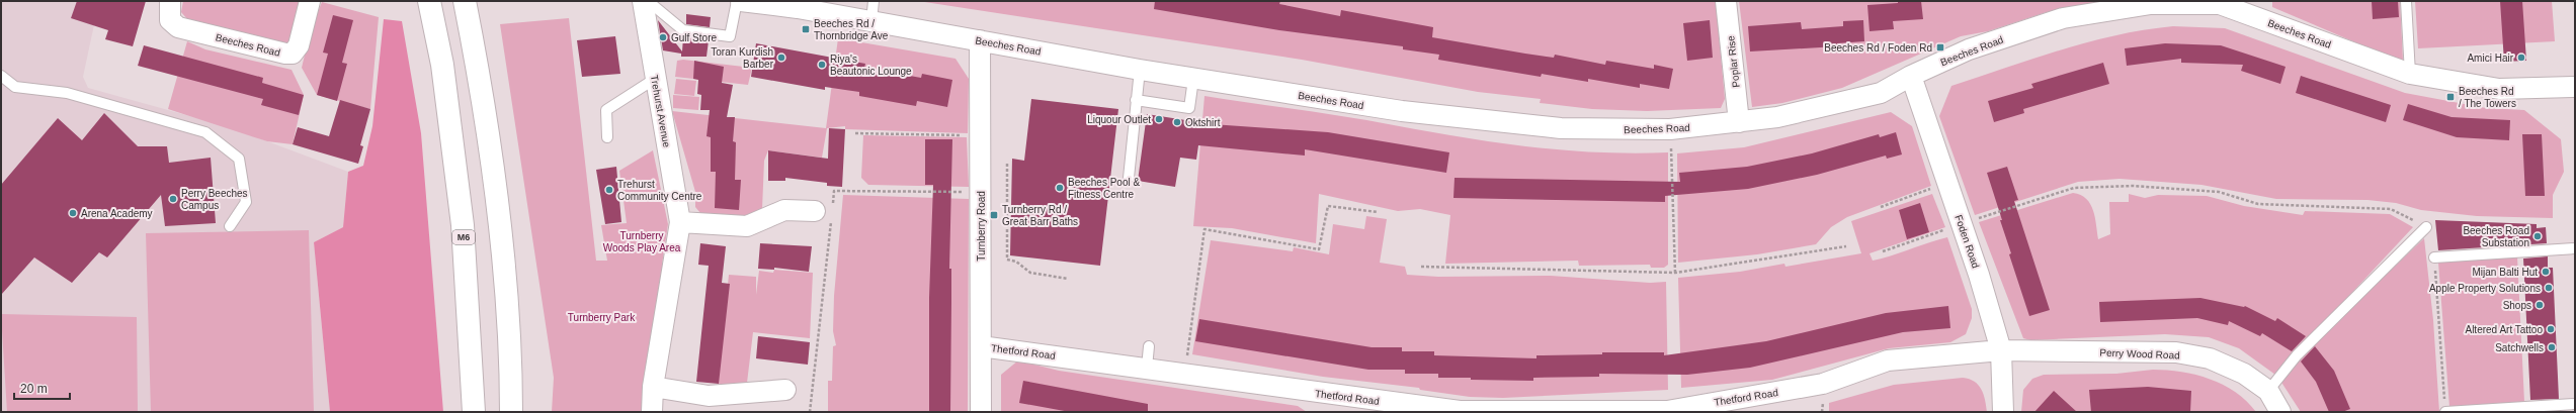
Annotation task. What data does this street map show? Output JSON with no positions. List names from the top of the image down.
{
  "streets": {
    "highway": ["M6"],
    "street": [
      "Beeches Road",
      "Poplar Rise",
      "Trehurst Avenue",
      "Turnberry Road",
      "Foden Road",
      "Thetford Road",
      "Perry Wood Road"
    ]
  },
  "crossings": [
    ["Beeches Road", "Poplar Rise"],
    ["Beeches Road", "Turnberry Road"],
    ["Beeches Road", "Foden Road"],
    ["Turnberry Road", "Thetford Road"],
    ["Foden Road", "Thetford Road"],
    ["Foden Road", "Perry Wood Road"],
    ["Thetford Road", "Perry Wood Road"]
  ],
  "parks": ["Turnberry Woods Play Area", "Turnberry Park"],
  "places": {
    "transit": [
      "Beeches Rd / Thornbridge Ave",
      "Beeches Rd / Foden Rd",
      "Beeches Rd / The Towers",
      "Turnberry Rd / Great Barr Baths"
    ],
    "other": [
      "Gulf Store",
      "Toran Kurdish Barber",
      "Amici Hair",
      "Riya's Beautonic Lounge",
      "Liquour Outlet",
      "Oktshirt",
      "Beeches Pool & Fitness Centre",
      "Trehurst Community Centre",
      "Perry Beeches Campus",
      "Arena Academy",
      "Beeches Road Substation",
      "Mijan Balti Hut",
      "Apple Property Solutions",
      "Shops",
      "Altered Art Tattoo",
      "Satchwells"
    ]
  },
  "scale_bar": "20 m"
}
